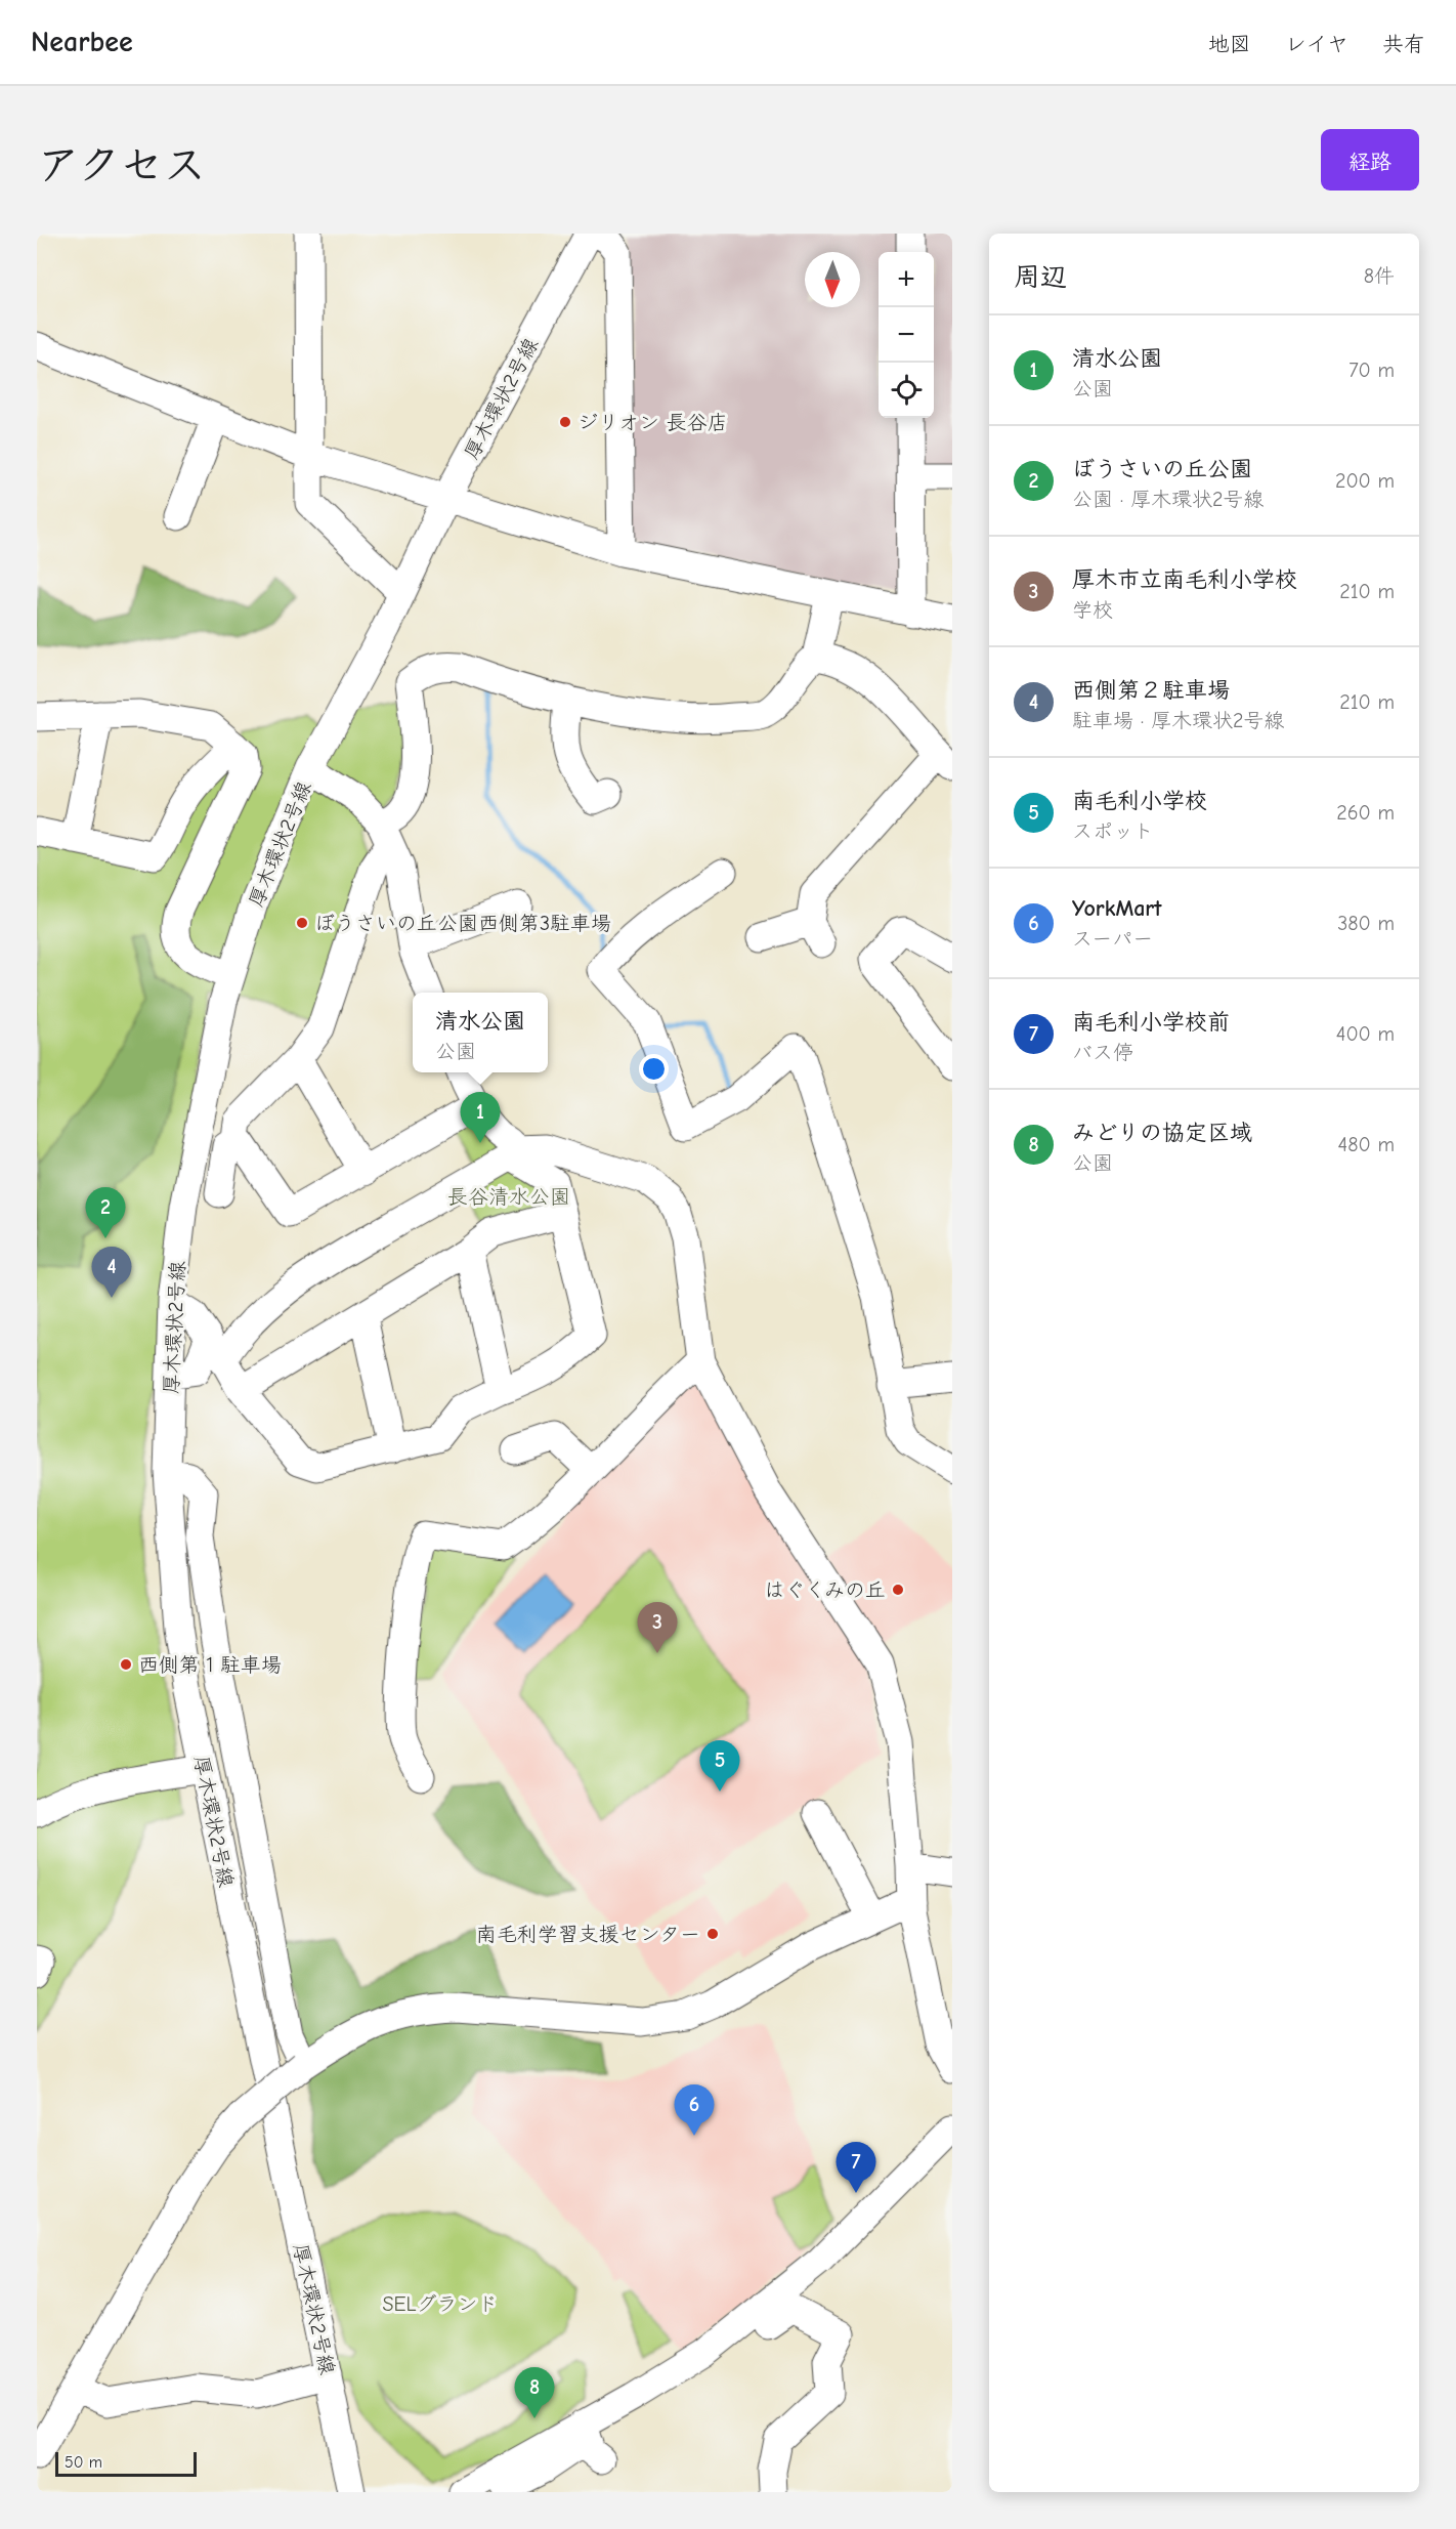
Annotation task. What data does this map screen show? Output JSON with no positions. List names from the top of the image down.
{
  "streets": {
    "street": ["厚木環状2号線"]
  },
  "parks": ["長谷清水公園", "SELグランド"],
  "places": [
    "ジリオン 長谷店",
    "ぼうさいの丘公園西側第3駐車場",
    "はぐくみの丘",
    "西側第１駐車場",
    "南毛利学習支援センター"
  ],
  "scale_bar": "50 m",
  "north": "bottom",
  "page": {
    "header": "Nearbee",
    "nav": ["地図", "レイヤ", "共有"],
    "title": "アクセス",
    "buttons": "経路",
    "heading": ["周辺", "8件"],
    "map_buttons": ["+", "−"],
    "list": [
      {
        "mark": "1",
        "name": "清水公園",
        "note": "公園",
        "value": "70 m"
      },
      {
        "mark": "2",
        "name": "ぼうさいの丘公園",
        "note": "公園 · 厚木環状2号線",
        "value": "200 m"
      },
      {
        "mark": "3",
        "name": "厚木市立南毛利小学校",
        "note": "学校",
        "value": "210 m"
      },
      {
        "mark": "4",
        "name": "西側第２駐車場",
        "note": "駐車場 · 厚木環状2号線",
        "value": "210 m"
      },
      {
        "mark": "5",
        "name": "南毛利小学校",
        "note": "スポット",
        "value": "260 m"
      },
      {
        "mark": "6",
        "name": "YorkMart",
        "note": "スーパー",
        "value": "380 m"
      },
      {
        "mark": "7",
        "name": "南毛利小学校前",
        "note": "バス停",
        "value": "400 m"
      },
      {
        "mark": "8",
        "name": "みどりの協定区域",
        "note": "公園",
        "value": "480 m"
      }
    ],
    "popup": ["清水公園", "公園"],
    "pins": [
      "1",
      "2",
      "4",
      "3",
      "5",
      "6",
      "7",
      "8"
    ],
    "scale": "50 m"
  }
}
